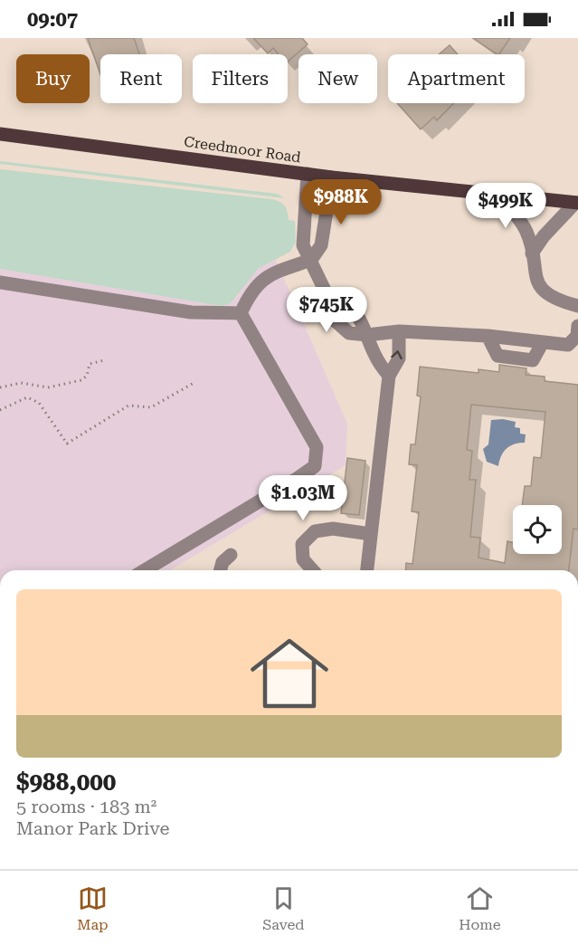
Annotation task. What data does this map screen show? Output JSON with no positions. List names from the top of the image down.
{
  "streets": {
    "main road": ["Creedmoor Road"]
  },
  "page": {
    "status": "09:07",
    "chip": [
      "Buy",
      "Rent",
      "Filters",
      "New",
      "Apartment"
    ],
    "price": [
      "$988K",
      "$499K",
      "$745K",
      "$1.03M"
    ],
    "list": [
      {
        "name": "$988,000",
        "note": "5 rooms · 183 m² · Manor Park Drive"
      }
    ],
    "tabs": ["Map", "Saved", "Home"]
  }
}
